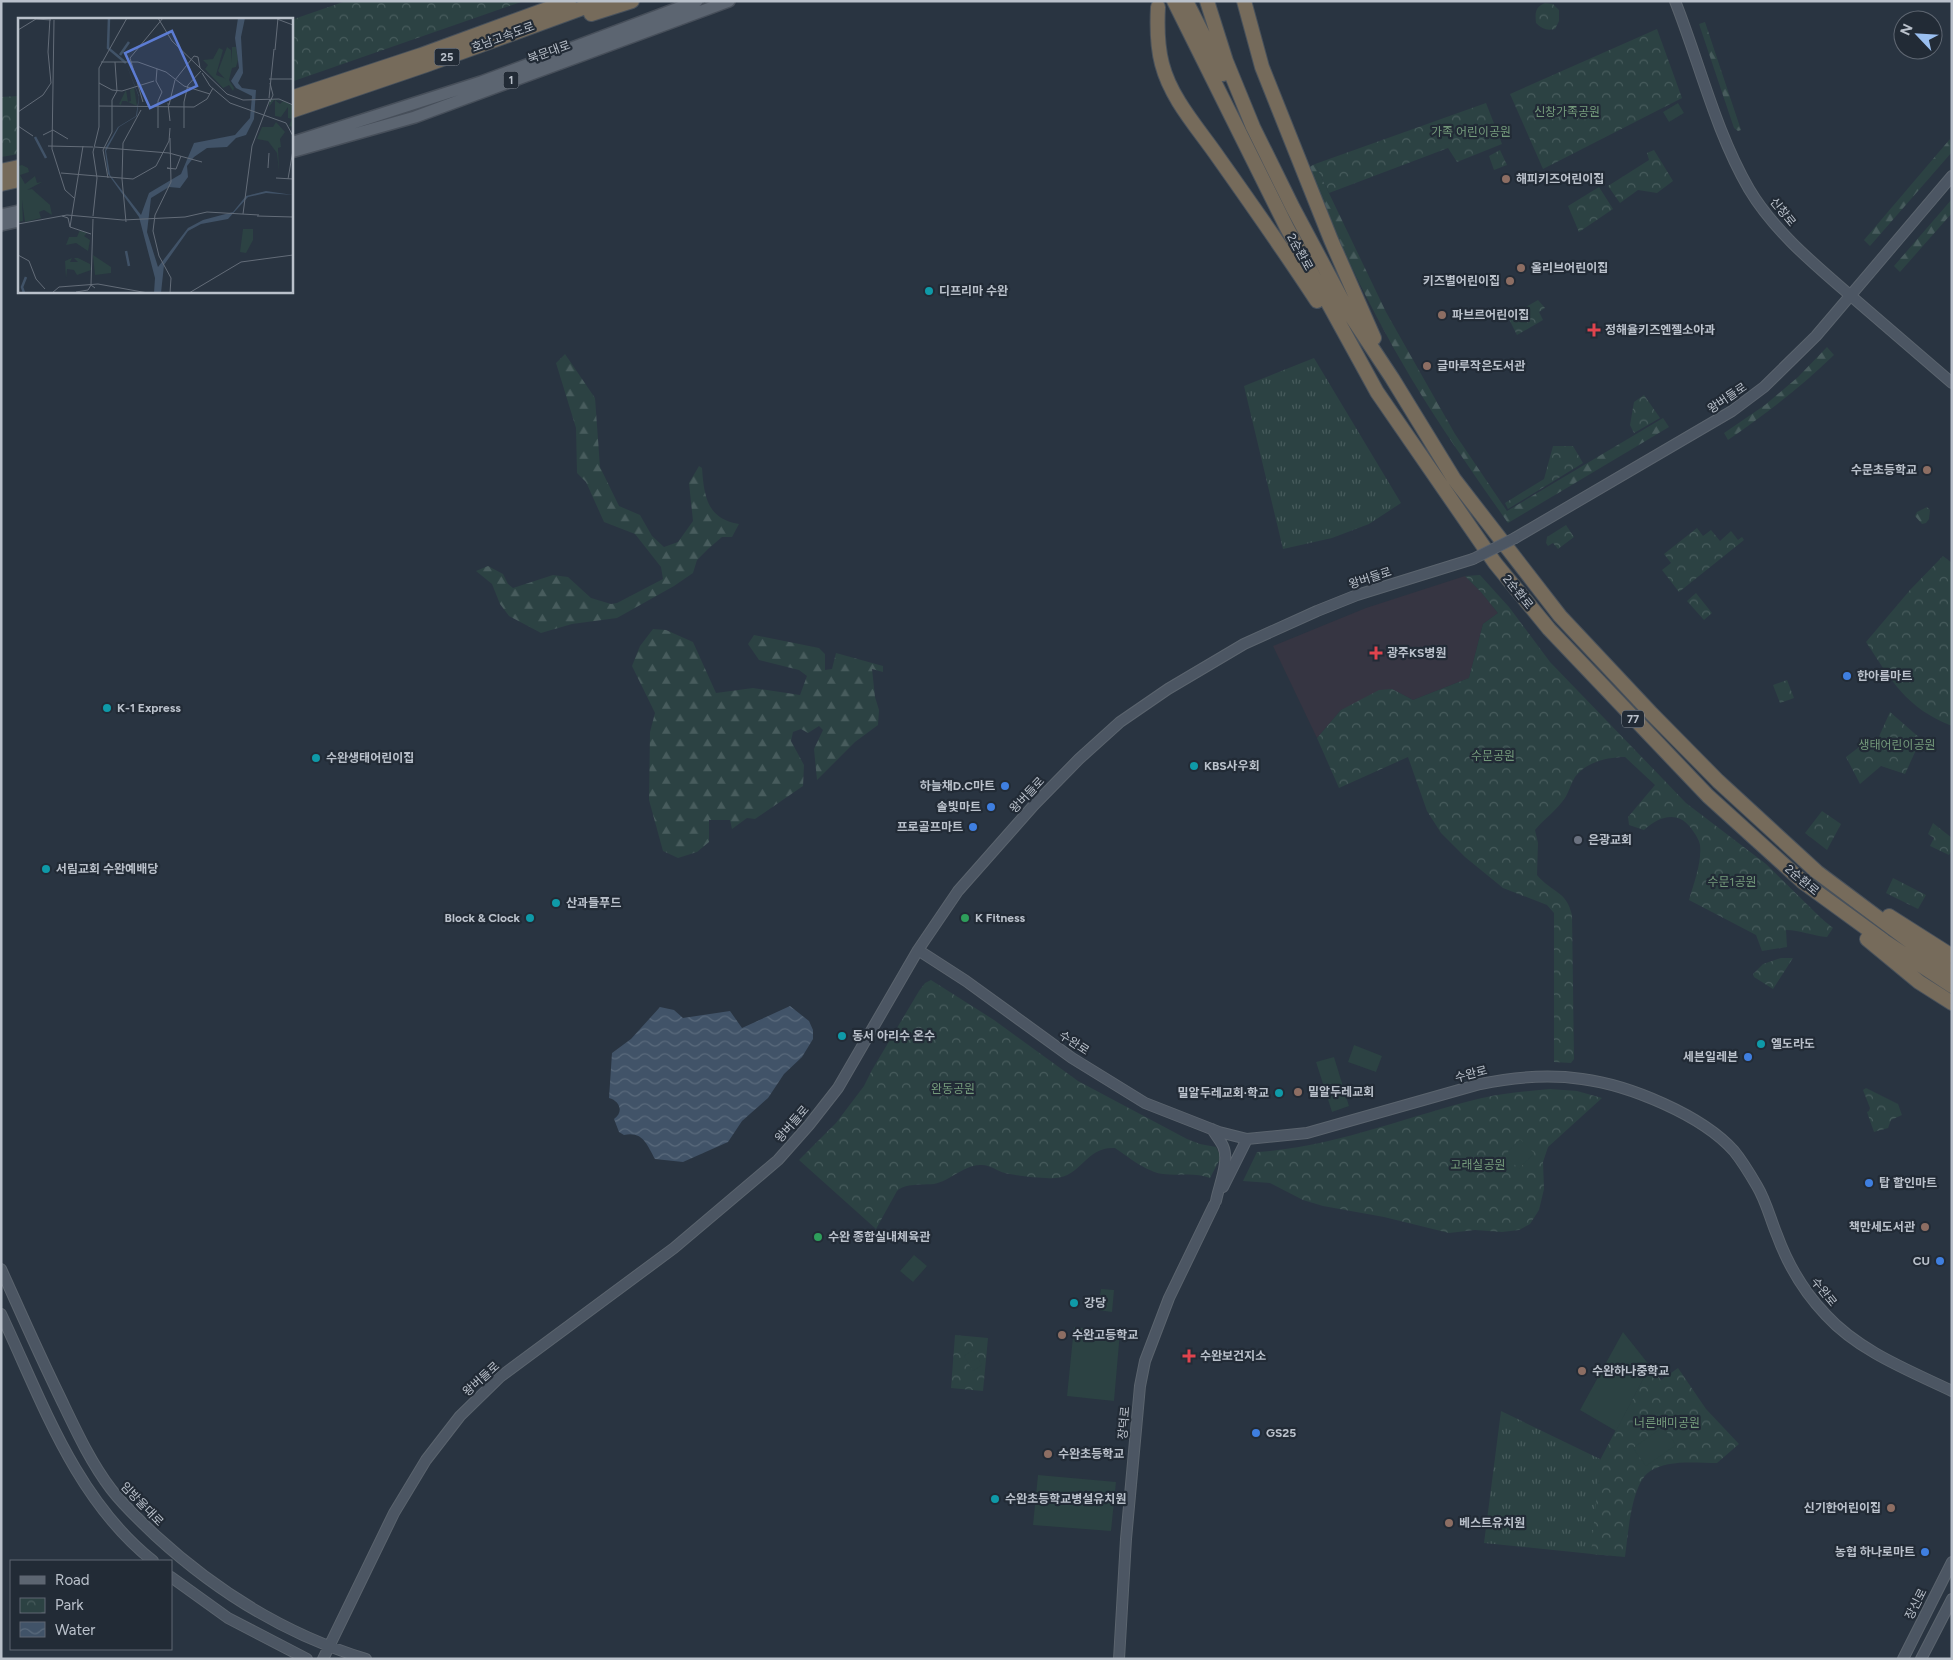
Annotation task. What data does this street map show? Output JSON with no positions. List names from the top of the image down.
{
  "streets": {
    "highway": [
      "호남고속도로",
      "25",
      "2순환로",
      "77"
    ],
    "main road": [
      "북문대로",
      "1",
      "신창로",
      "왕버들로",
      "수완로",
      "장덕로",
      "임방울대로",
      "장신로"
    ]
  },
  "crossings": [
    ["신창로", "왕버들로"],
    ["왕버들로", "수완로"],
    ["왕버들로", "임방울대로"],
    ["수완로", "장덕로"]
  ],
  "parks": [
    "신창가족공원",
    "가족 어린이공원",
    "생태어린이공원",
    "수문공원",
    "수문1공원",
    "완동공원",
    "고래실공원",
    "너른배미공원"
  ],
  "places": {
    "other": [
      "해피키즈어린이집",
      "올리브어린이집",
      "키즈별어린이집",
      "디프리마 수완",
      "파브르어린이집",
      "글마루작은도서관",
      "수문초등학교",
      "한아름마트",
      "K-1 Express",
      "수완생태어린이집",
      "KBS사우회",
      "하늘채D.C마트",
      "솔빛마트",
      "프로골프마트",
      "은광교회",
      "서림교회 수완예배당",
      "산과들푸드",
      "Block & Clock",
      "K Fitness",
      "동서 아리수 온수",
      "엘도라도",
      "세븐일레븐",
      "밀알두레교회",
      "밀알두레교회·학교",
      "탑 할인마트",
      "책만세도서관",
      "수완 종합실내체육관",
      "CU",
      "강당",
      "수완고등학교",
      "수완하나중학교",
      "GS25",
      "수완초등학교",
      "수완초등학교병설유치원",
      "신기한어린이집",
      "베스트유치원",
      "농협 하나로마트"
    ],
    "health": ["정해율키즈엔젤소아과", "광주KS병원", "수완보건지소"]
  },
  "legend": ["Road", "Park", "Water"],
  "north": "top left"
}
